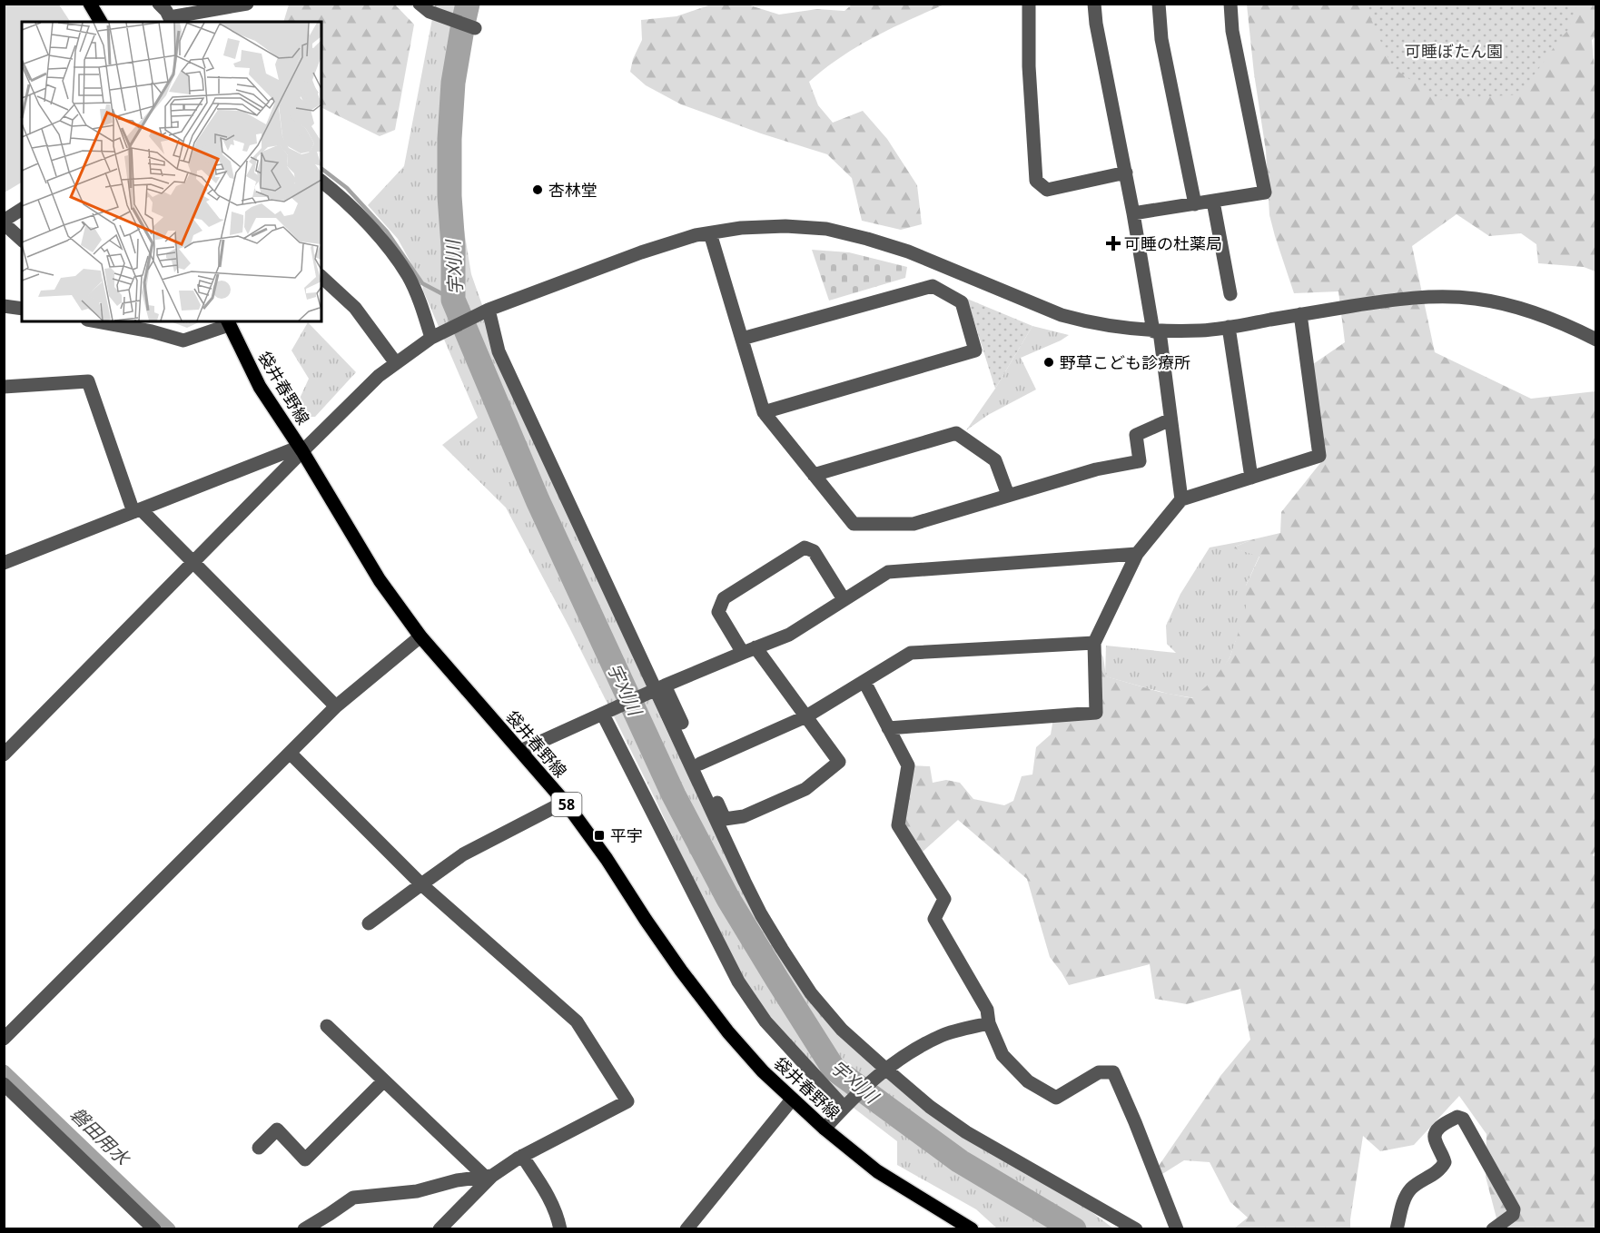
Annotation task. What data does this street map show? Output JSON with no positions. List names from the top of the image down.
{
  "streets": {
    "main road": ["袋井春野線", "58"]
  },
  "water": ["宇刈川", "磐田用水"],
  "parks": ["可睡ぼたん園"],
  "places": {
    "other": ["杏林堂", "野草こども診療所"],
    "health": ["可睡の杜薬局"],
    "transit": ["平宇"]
  }
}
